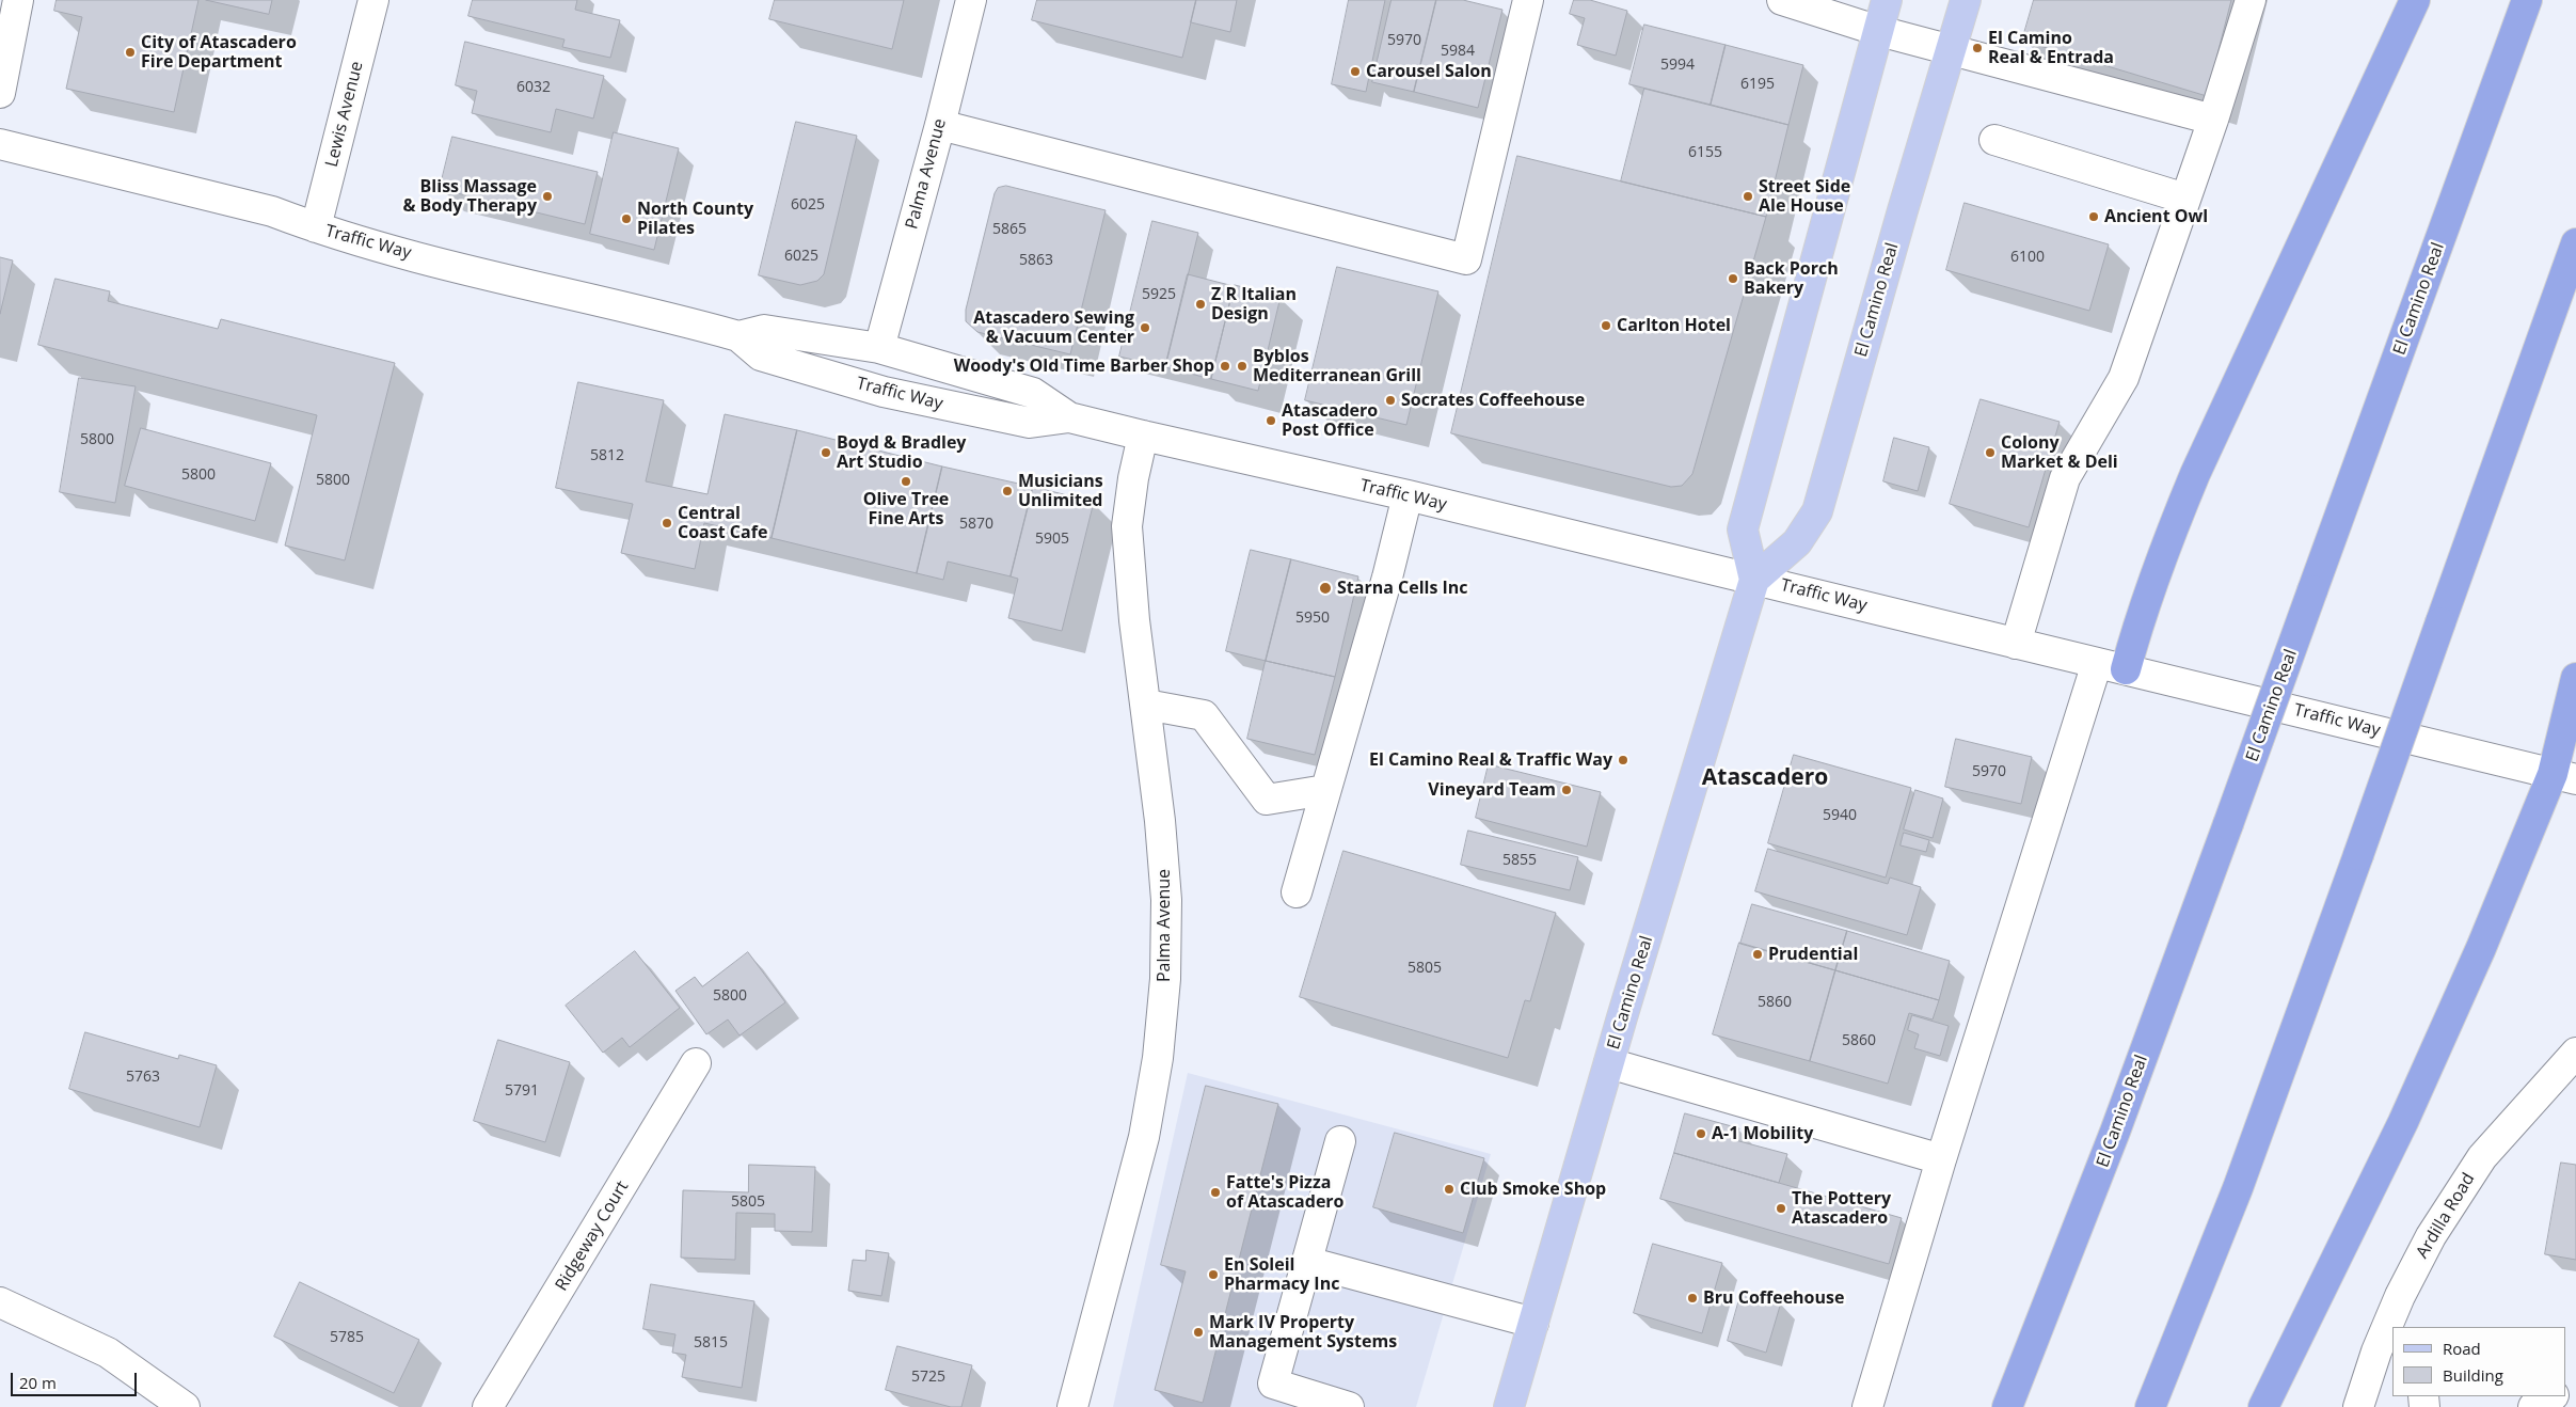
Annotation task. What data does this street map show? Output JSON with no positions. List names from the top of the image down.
{
  "streets": {
    "highway": ["El Camino Real"],
    "street": [
      "Lewis Avenue",
      "Palma Avenue",
      "Traffic Way",
      "Ardilla Road",
      "Ridgeway Court"
    ]
  },
  "crossings": [
    ["Lewis Avenue", "Traffic Way"],
    ["Palma Avenue", "Traffic Way"],
    ["Traffic Way", "El Camino Real"]
  ],
  "districts": ["Atascadero"],
  "places": [
    "El Camino Real & Entrada",
    "City of Atascadero Fire Department",
    "Carousel Salon",
    "Bliss Massage & Body Therapy",
    "Street Side Ale House",
    "Ancient Owl",
    "North County Pilates",
    "Back Porch Bakery",
    "Z R Italian Design",
    "Carlton Hotel",
    "Atascadero Sewing & Vacuum Center",
    "Woody's Old Time Barber Shop",
    "Byblos Mediterranean Grill",
    "Socrates Coffeehouse",
    "Atascadero Post Office",
    "Boyd & Bradley Art Studio",
    "Colony Market & Deli",
    "Olive Tree Fine Arts",
    "Musicians Unlimited",
    "Central Coast Cafe",
    "Starna Cells Inc",
    "El Camino Real & Traffic Way",
    "Vineyard Team",
    "Prudential",
    "A-1 Mobility",
    "Club Smoke Shop",
    "Fatte's Pizza of Atascadero",
    "The Pottery Atascadero",
    "En Soleil Pharmacy Inc",
    "Bru Coffeehouse",
    "Mark IV Property Management Systems"
  ],
  "house_numbers": [
    "5970",
    "5984",
    "5994",
    "6195",
    "6032",
    "6155",
    "6025",
    "5865",
    "6025",
    "6100",
    "5863",
    "5925",
    "5800",
    "5812",
    "5800",
    "5800",
    "5870",
    "5905",
    "5950",
    "5970",
    "5940",
    "5855",
    "5805",
    "5800",
    "5860",
    "5860",
    "5763",
    "5791",
    "5805",
    "5785",
    "5815",
    "5725"
  ],
  "legend": ["Road", "Building"],
  "scale_bar": "20 m"
}
